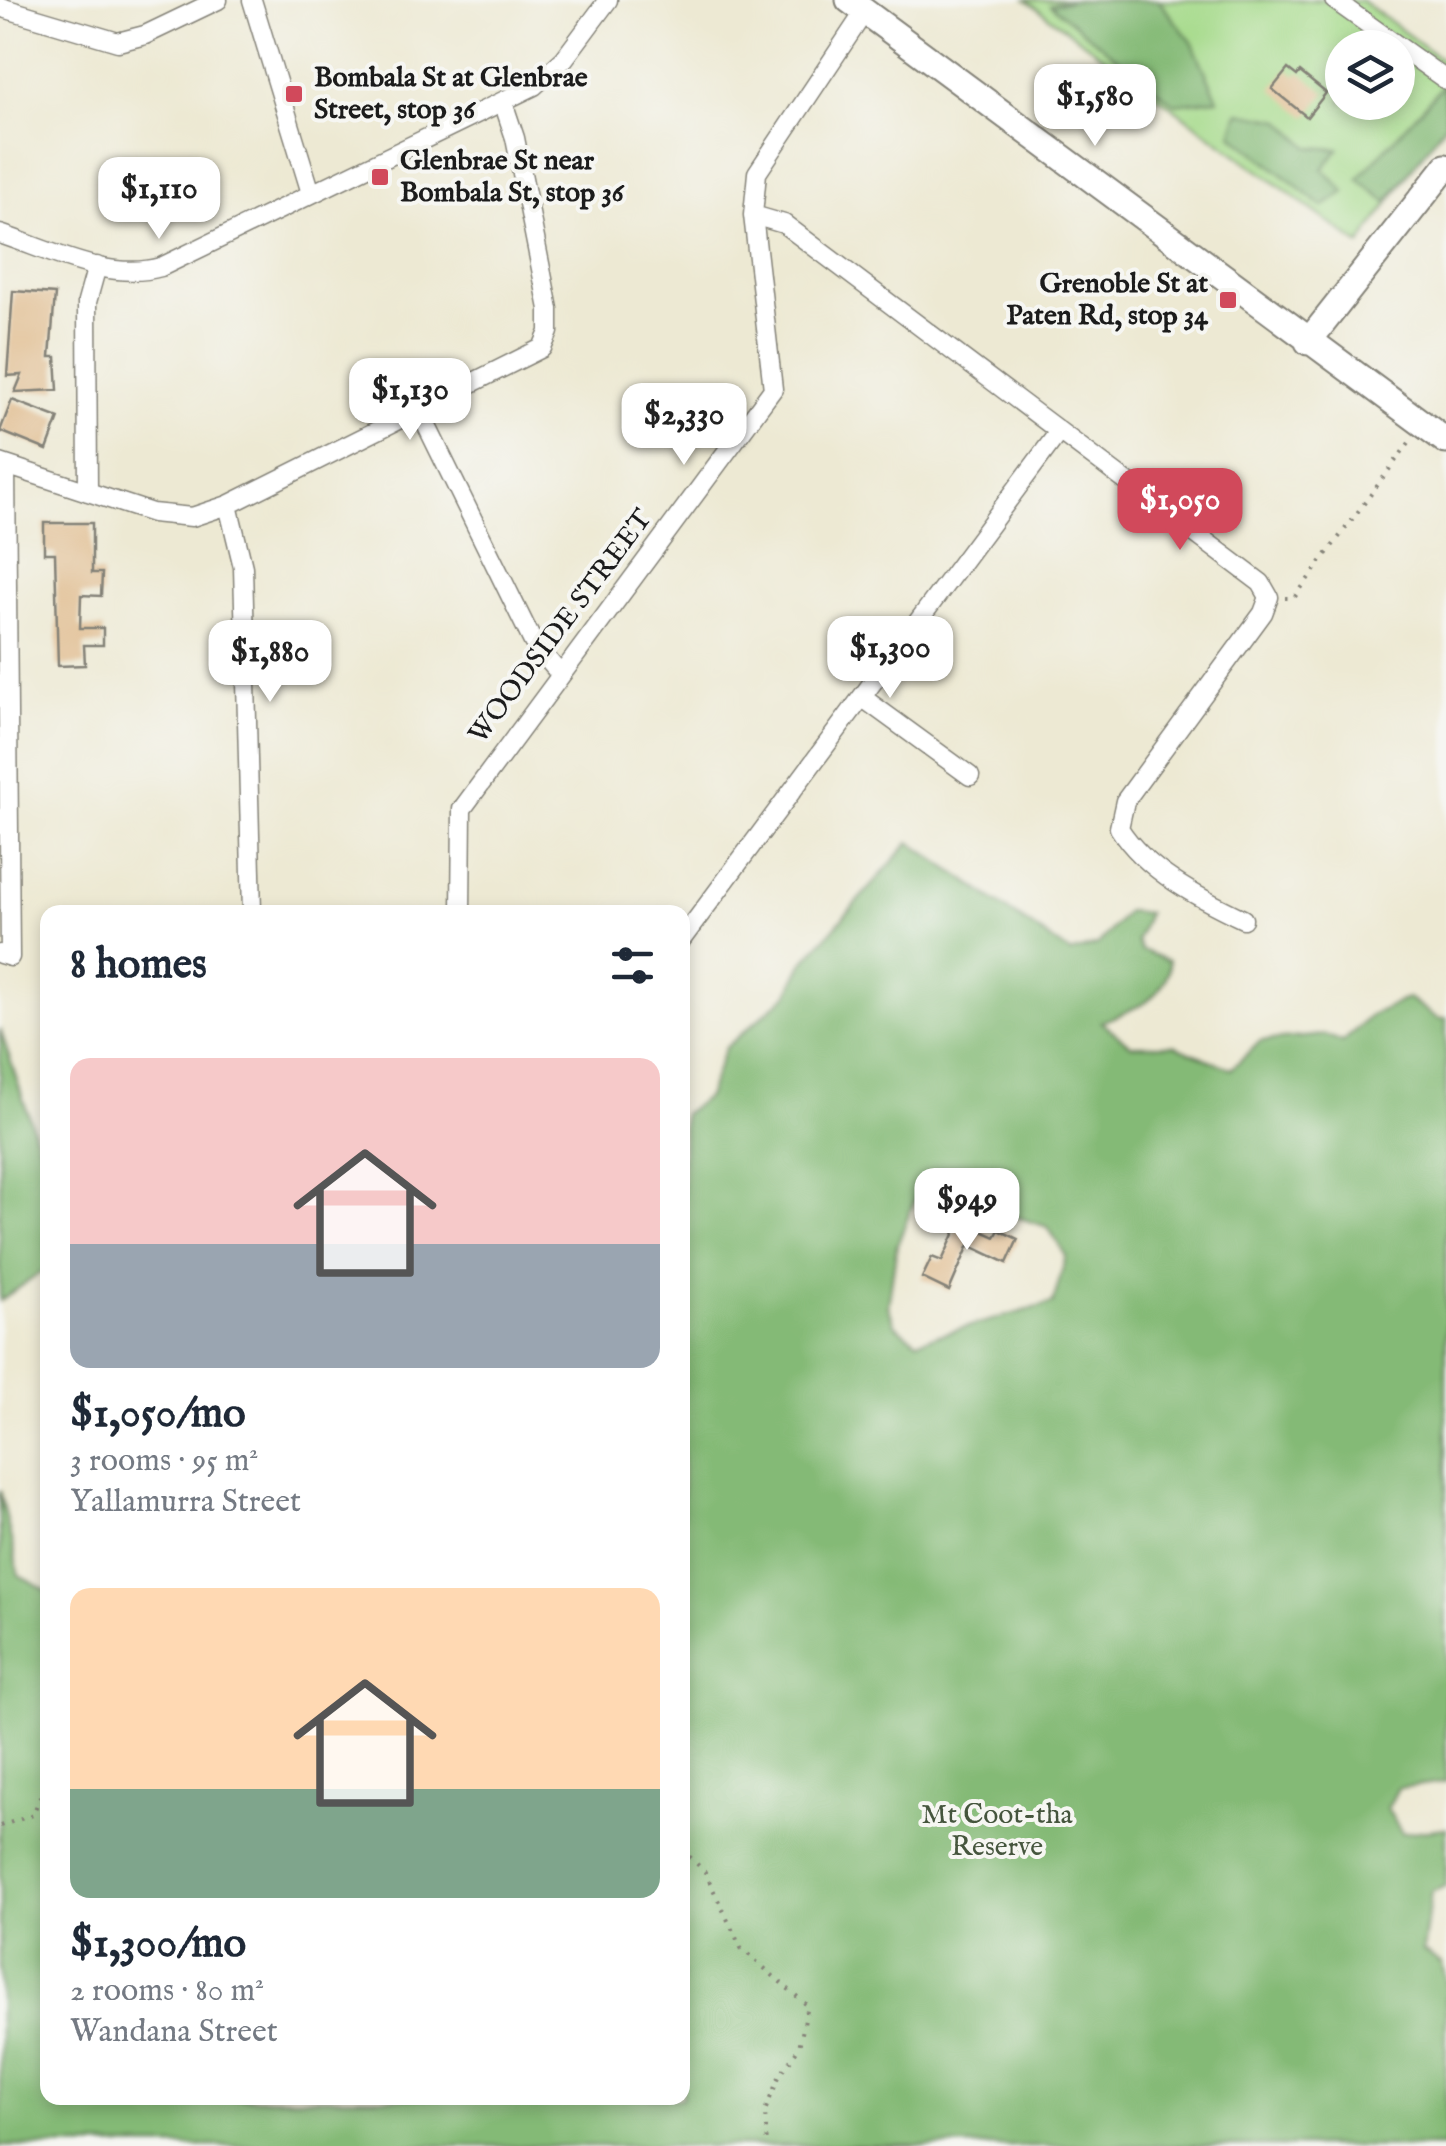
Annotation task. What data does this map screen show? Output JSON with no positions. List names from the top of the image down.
{
  "streets": {
    "street": ["WOODSIDE STREET"]
  },
  "parks": ["Mt Coot-tha Reserve"],
  "places": {
    "transit": ["Bombala St at Glenbrae Street, stop 36", "Glenbrae St near Bombala St, stop 36", "Grenoble St at Paten Rd, stop 34"]
  },
  "page": {
    "price": [
      "$1,580",
      "$1,110",
      "$1,130",
      "$2,330",
      "$1,050",
      "$1,300",
      "$1,880",
      "$949"
    ],
    "heading": "8 homes",
    "list": [
      {
        "name": "$1,050/mo",
        "note": "3 rooms · 95 m² · Yallamurra Street"
      },
      {
        "name": "$1,300/mo",
        "note": "2 rooms · 80 m² · Wandana Street"
      }
    ]
  }
}
